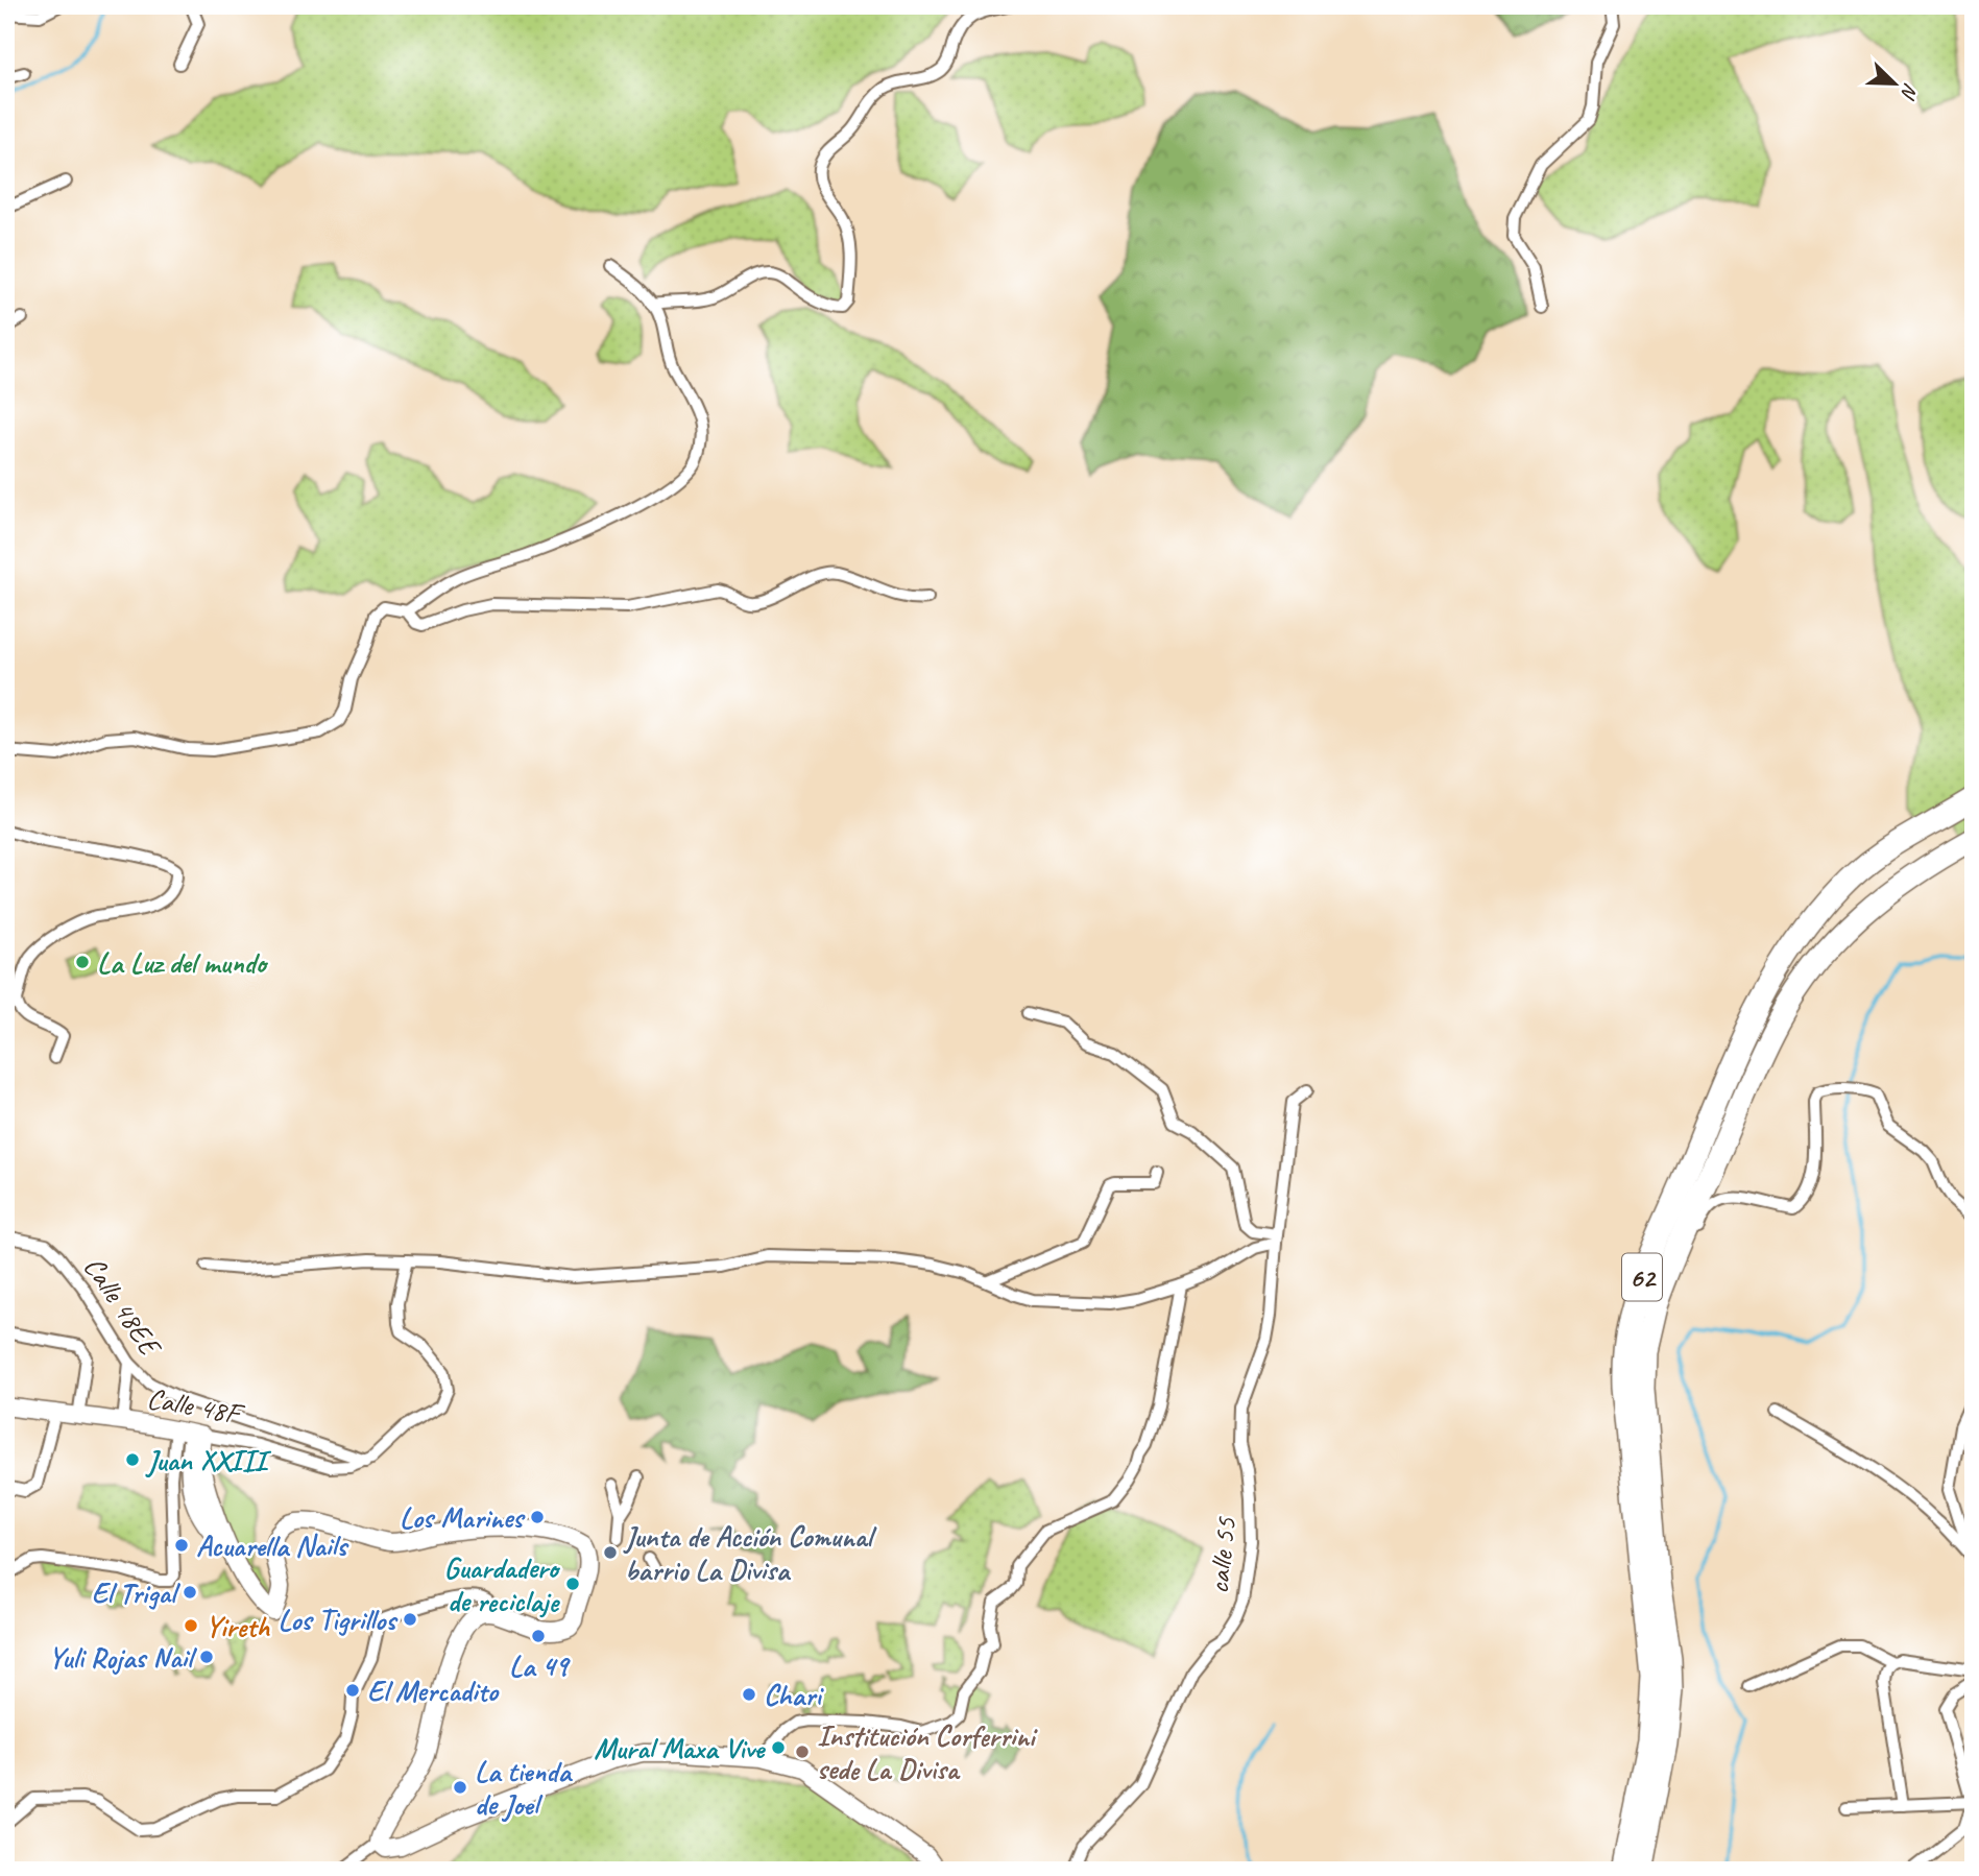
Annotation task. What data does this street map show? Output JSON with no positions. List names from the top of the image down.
{
  "streets": {
    "highway": ["62"],
    "street": ["Calle 48EE", "Calle 48F", "calle 55"]
  },
  "crossings": [
    ["Calle 48EE", "Calle 48F"]
  ],
  "places": [
    "La Luz del mundo",
    "Juan XXIII",
    "Los Marines",
    "Acuarella Nails",
    "Junta de Acción Comunal barrio La Divisa",
    "Guardadero de reciclaje",
    "El Trigal",
    "Los Tigrillos",
    "Yireth",
    "La 49",
    "Yuli Rojas Nail",
    "El Mercadito",
    "Chari",
    "Mural Maxa Vive",
    "Institución Corferrini sede La Divisa",
    "La tienda de Joel"
  ],
  "north": "bottom right"
}
